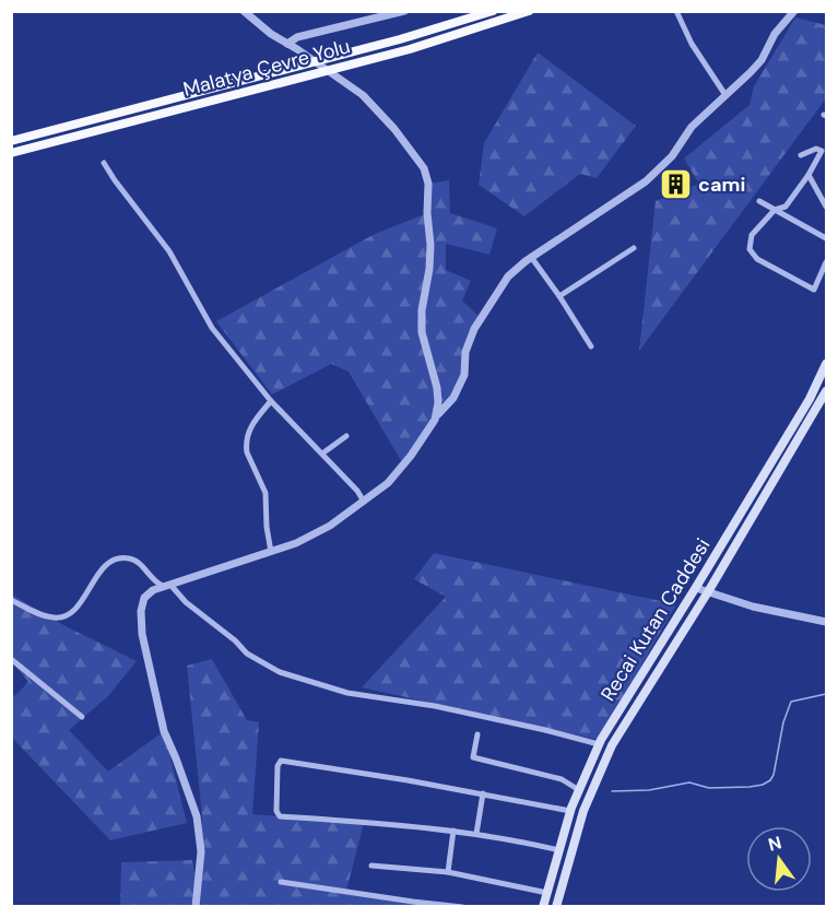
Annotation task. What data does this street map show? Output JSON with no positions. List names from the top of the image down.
{
  "streets": {
    "highway": ["Malatya Çevre Yolu"],
    "main road": ["Recai Kutan Caddesi"]
  },
  "places": {
    "building": ["cami"]
  },
  "north": "top"
}
